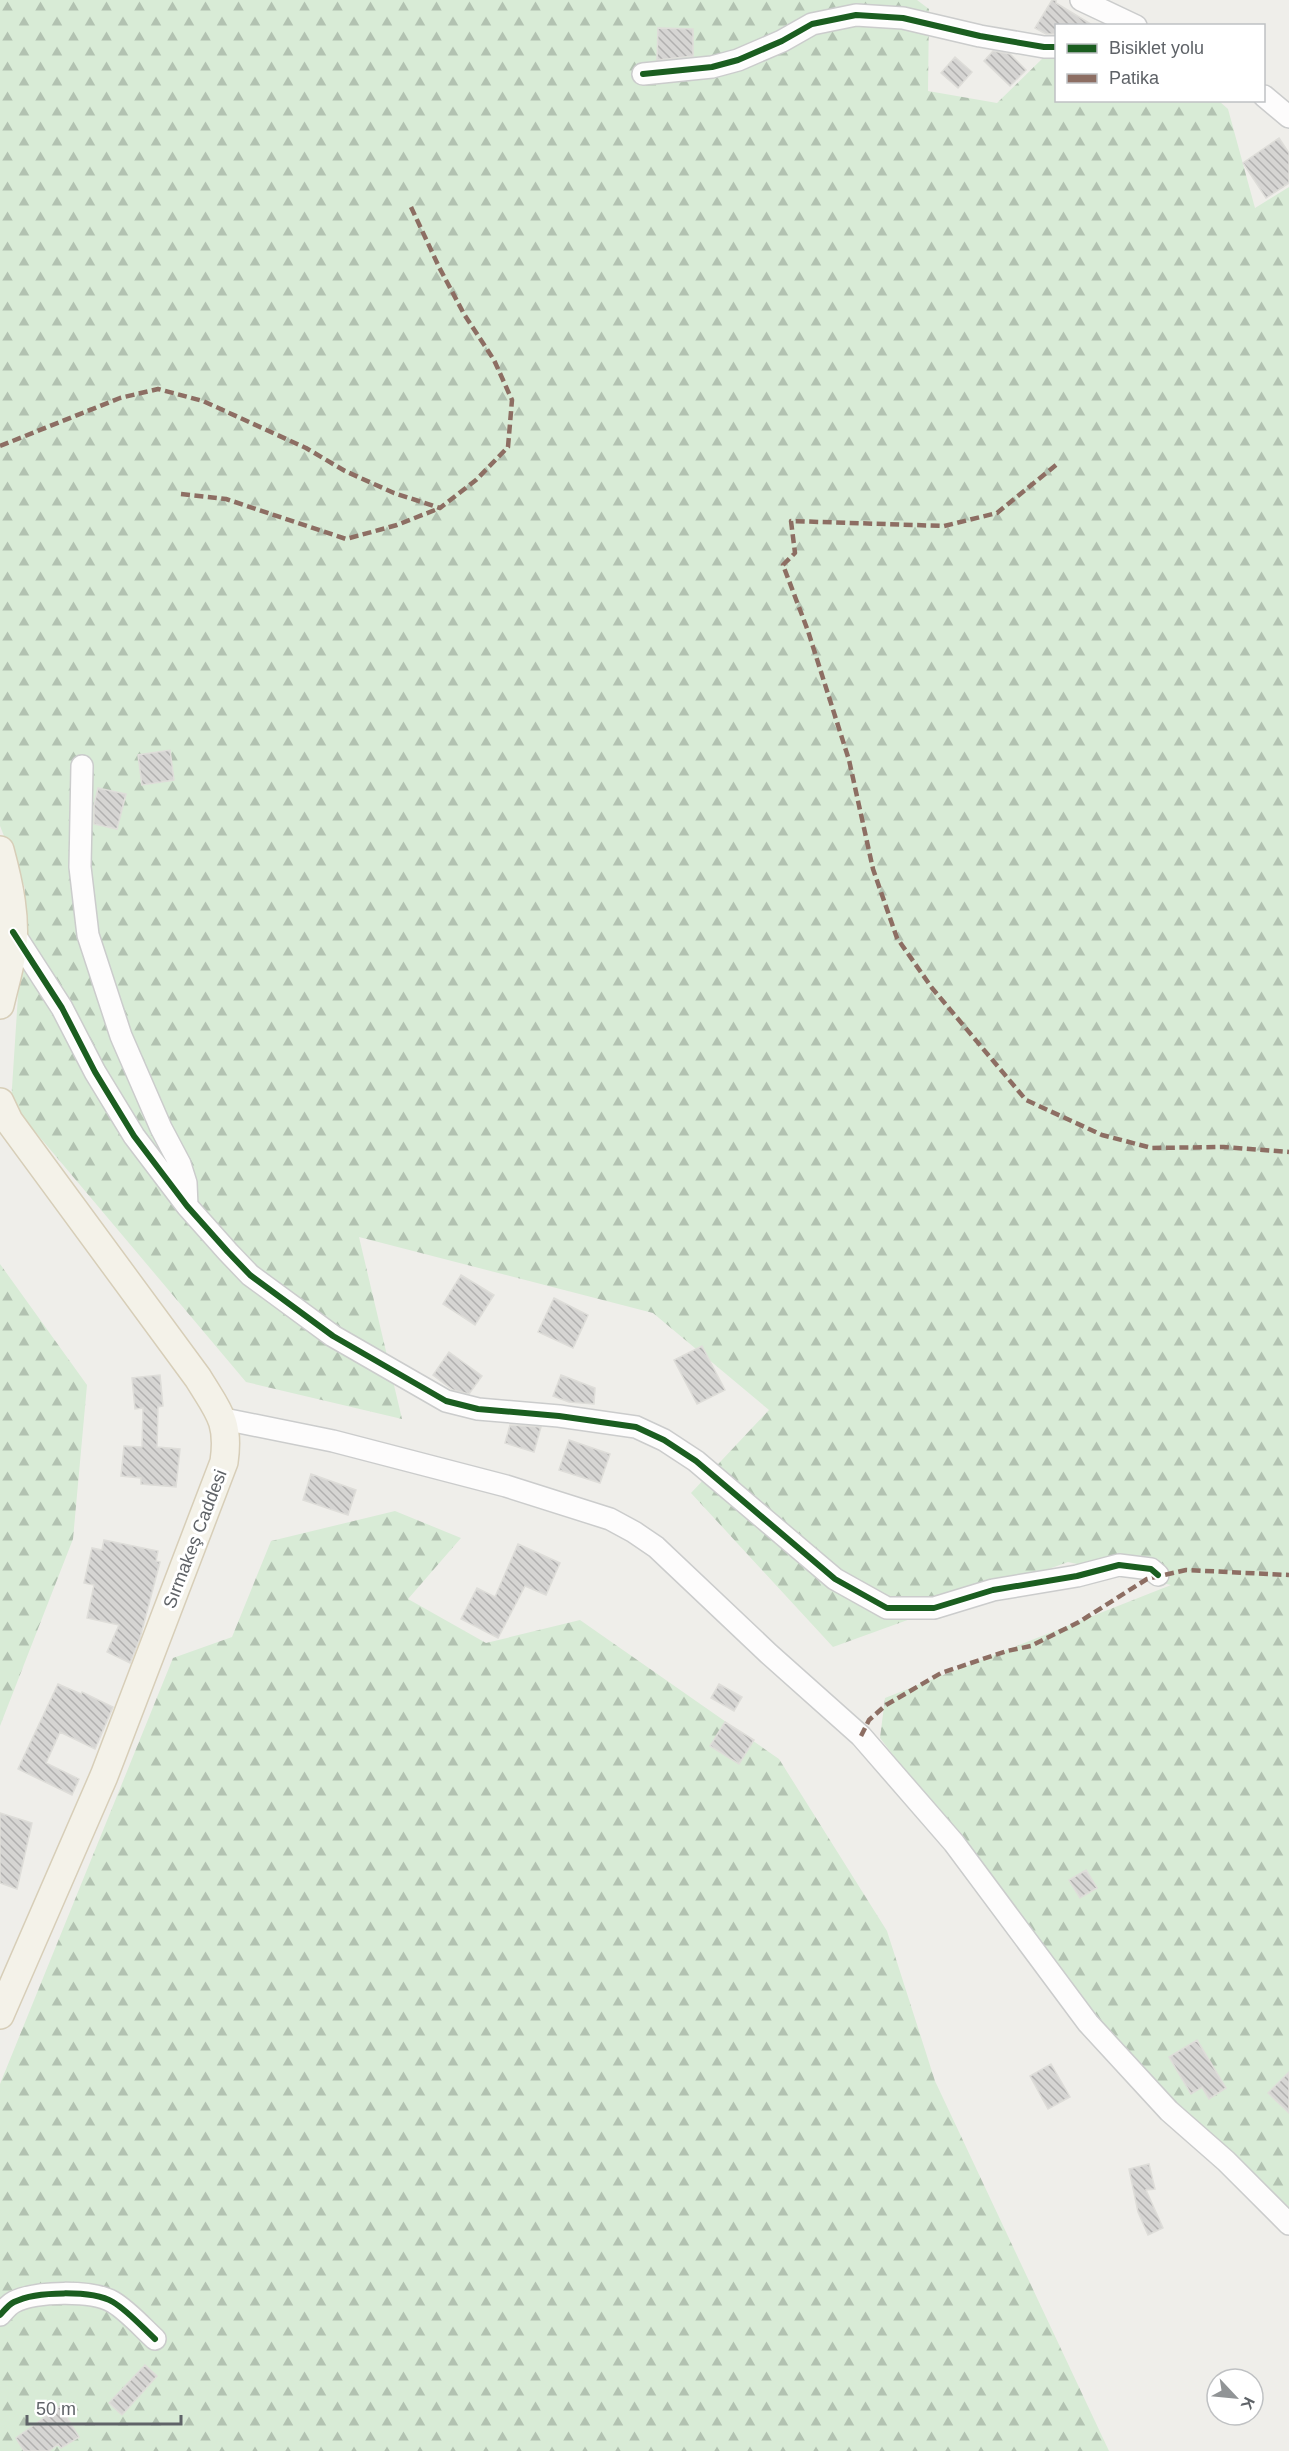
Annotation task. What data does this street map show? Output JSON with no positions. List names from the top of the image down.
{
  "streets": {
    "main road": ["Sırmakeş Caddesi"]
  },
  "legend": ["Bisiklet yolu", "Patika"],
  "scale_bar": "50 m",
  "north": "bottom right"
}
